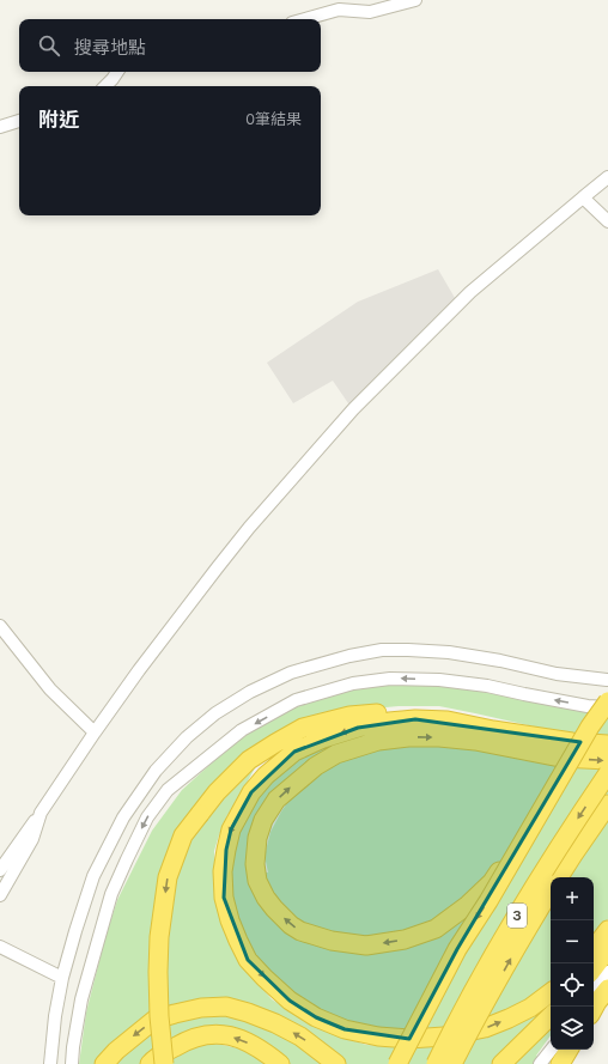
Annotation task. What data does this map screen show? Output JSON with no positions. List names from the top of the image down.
{
  "streets": {
    "highway": ["3"]
  },
  "page": {
    "search": "搜尋地點",
    "heading": ["附近", "0筆結果"],
    "map_buttons": ["+", "−"]
  }
}
